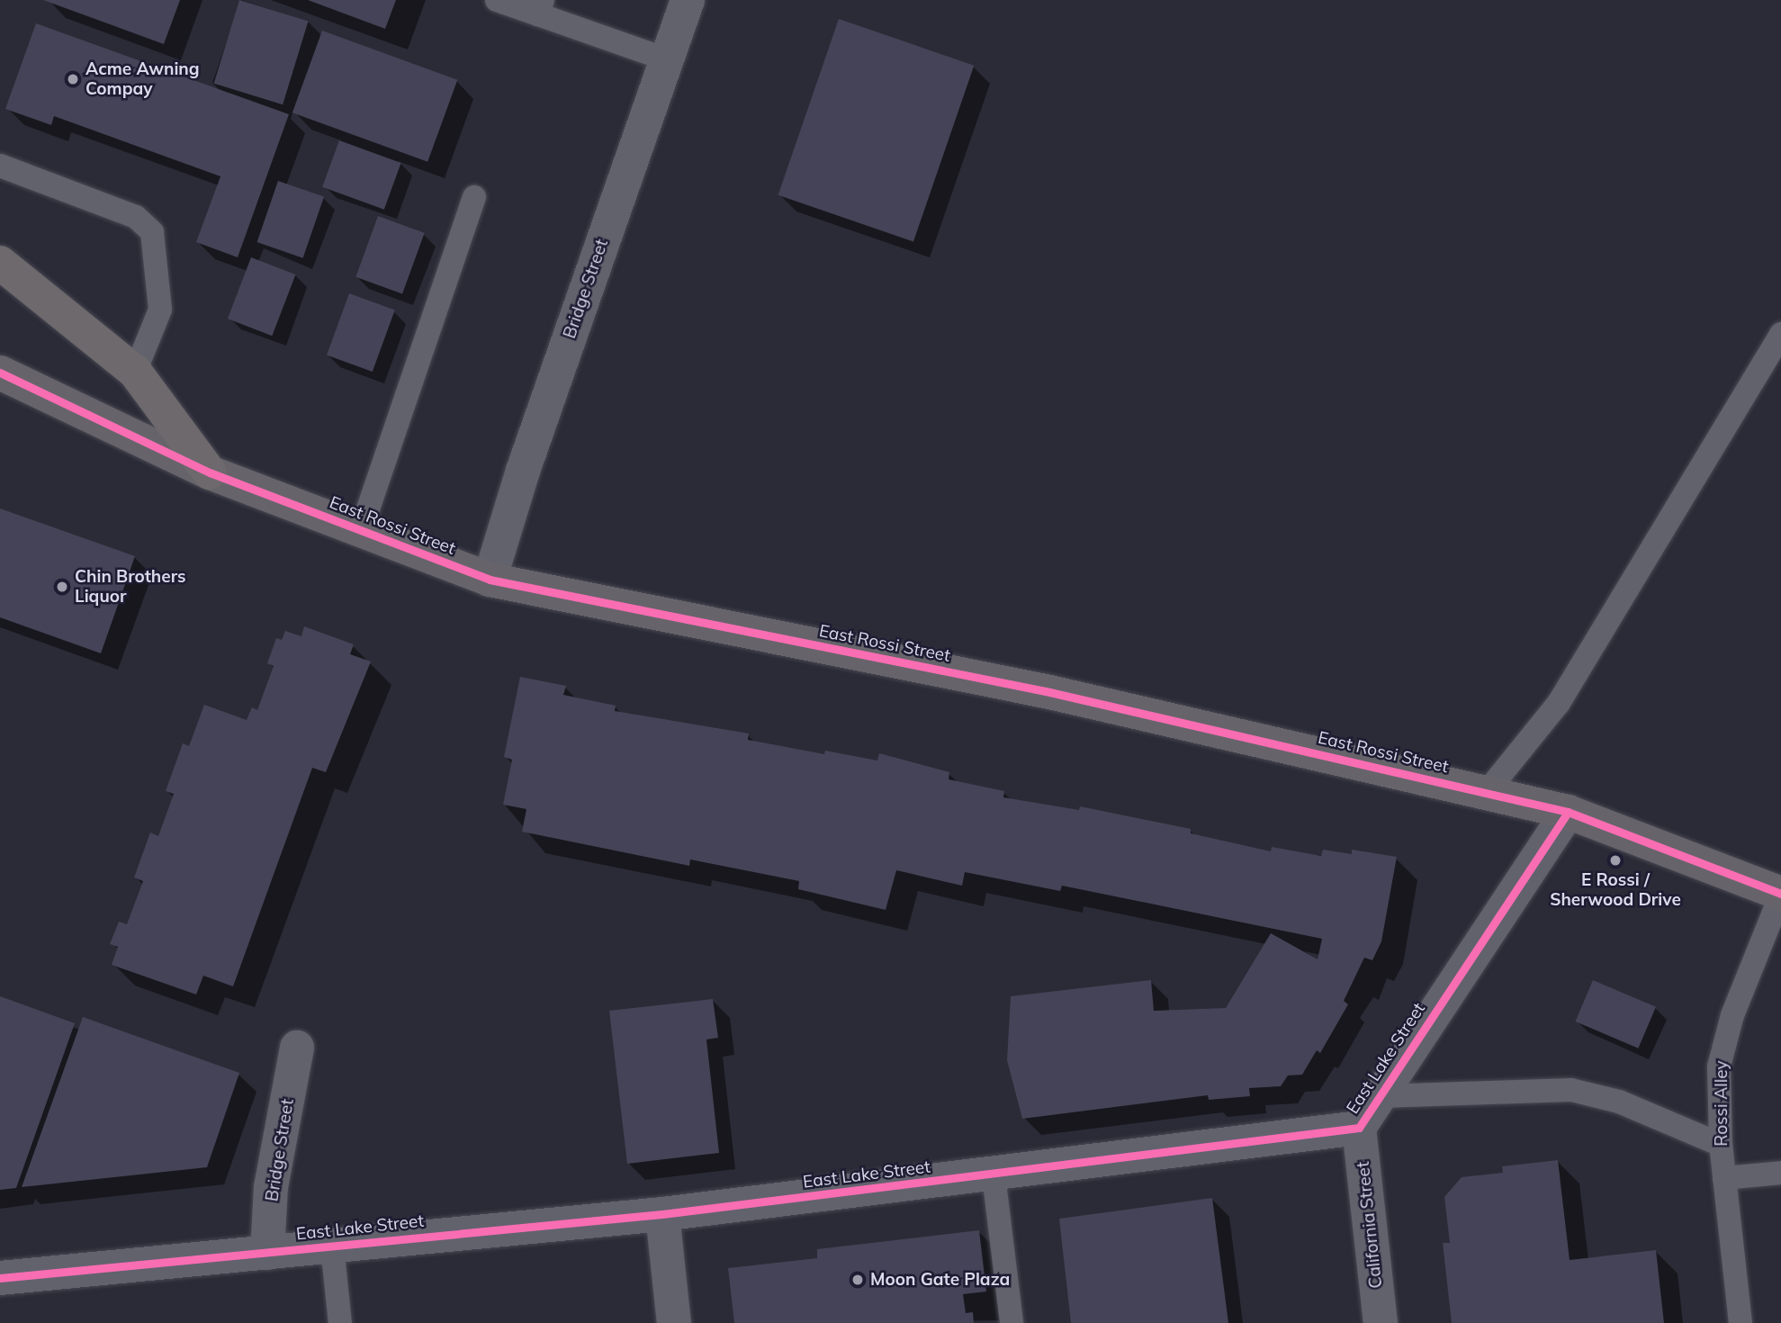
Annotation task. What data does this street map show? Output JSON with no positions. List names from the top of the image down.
{
  "streets": {
    "street": [
      "Bridge Street",
      "East Rossi Street",
      "East Lake Street",
      "California Street"
    ],
    "lane": ["Rossi Alley"]
  },
  "crossings": [
    ["Bridge Street", "East Rossi Street"],
    ["Bridge Street", "East Lake Street"],
    ["East Rossi Street", "East Lake Street"],
    ["East Rossi Street", "Rossi Alley"],
    ["East Lake Street", "California Street"]
  ],
  "places": [
    "Acme Awning Compay",
    "Chin Brothers Liquor",
    "E Rossi / Sherwood Drive",
    "Moon Gate Plaza"
  ]
}
